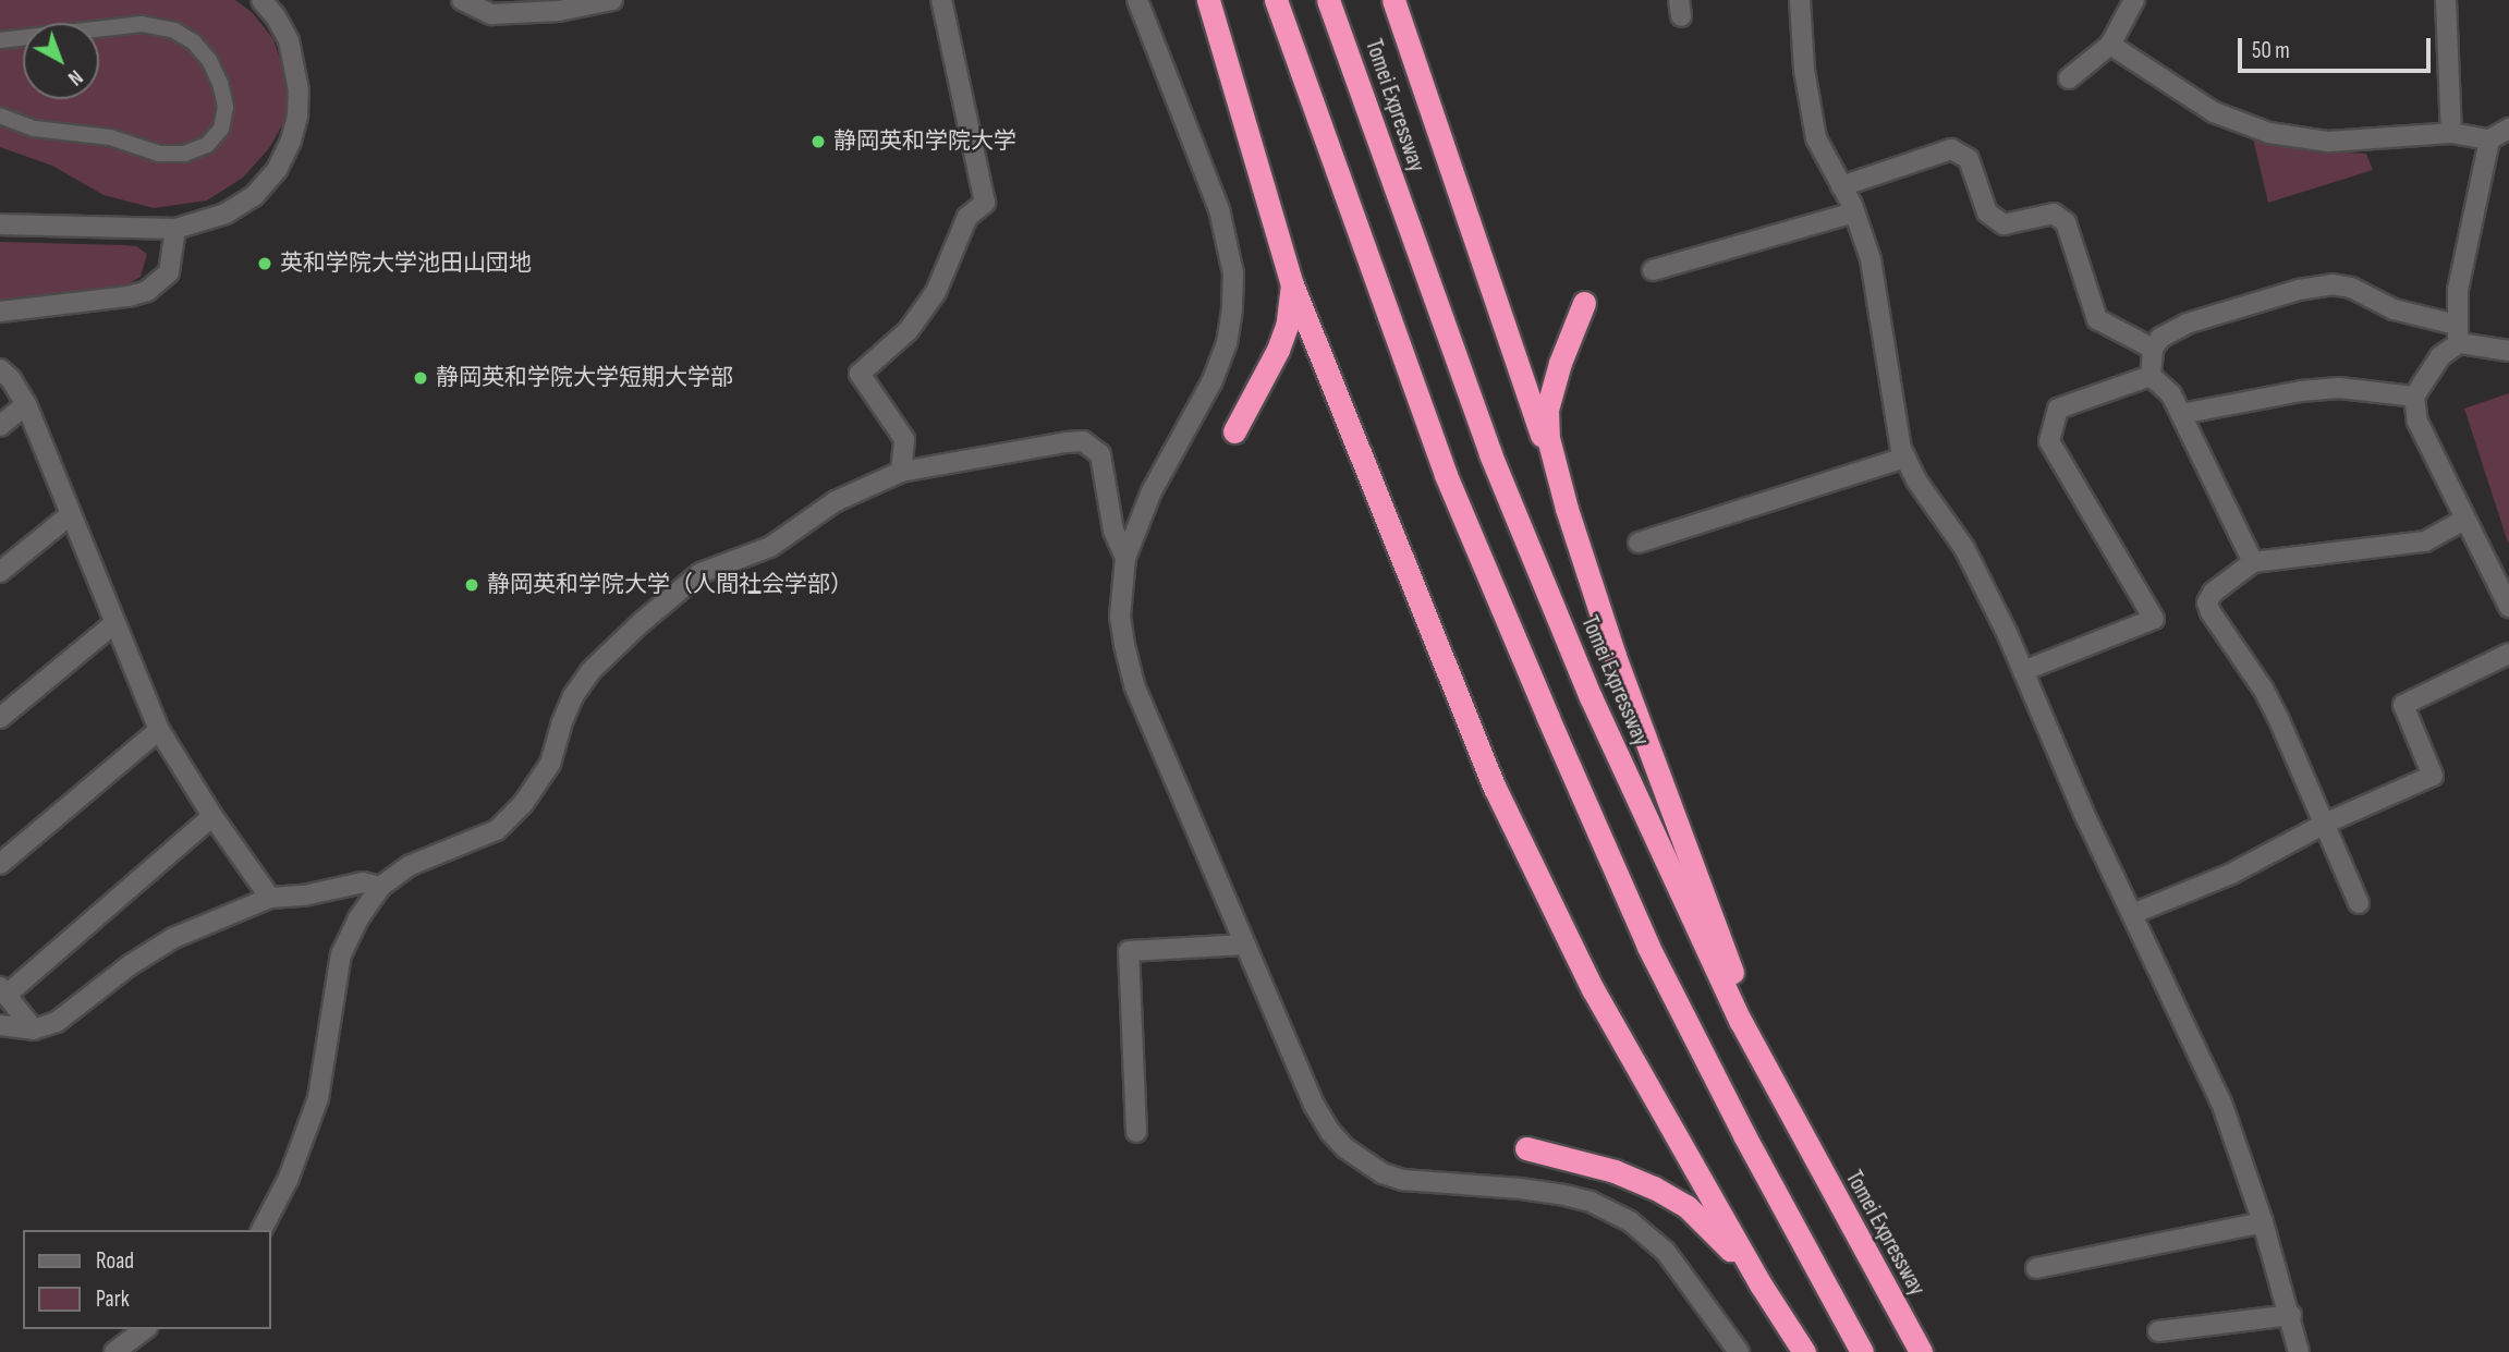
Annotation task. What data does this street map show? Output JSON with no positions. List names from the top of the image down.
{
  "streets": {
    "highway": ["Tomei Expressway"]
  },
  "places": [
    "静岡英和学院大学",
    "英和学院大学池田山団地",
    "静岡英和学院大学短期大学部",
    "静岡英和学院大学（人間社会学部）"
  ],
  "legend": ["Road", "Park"],
  "scale_bar": "50 m",
  "north": "bottom right"
}
